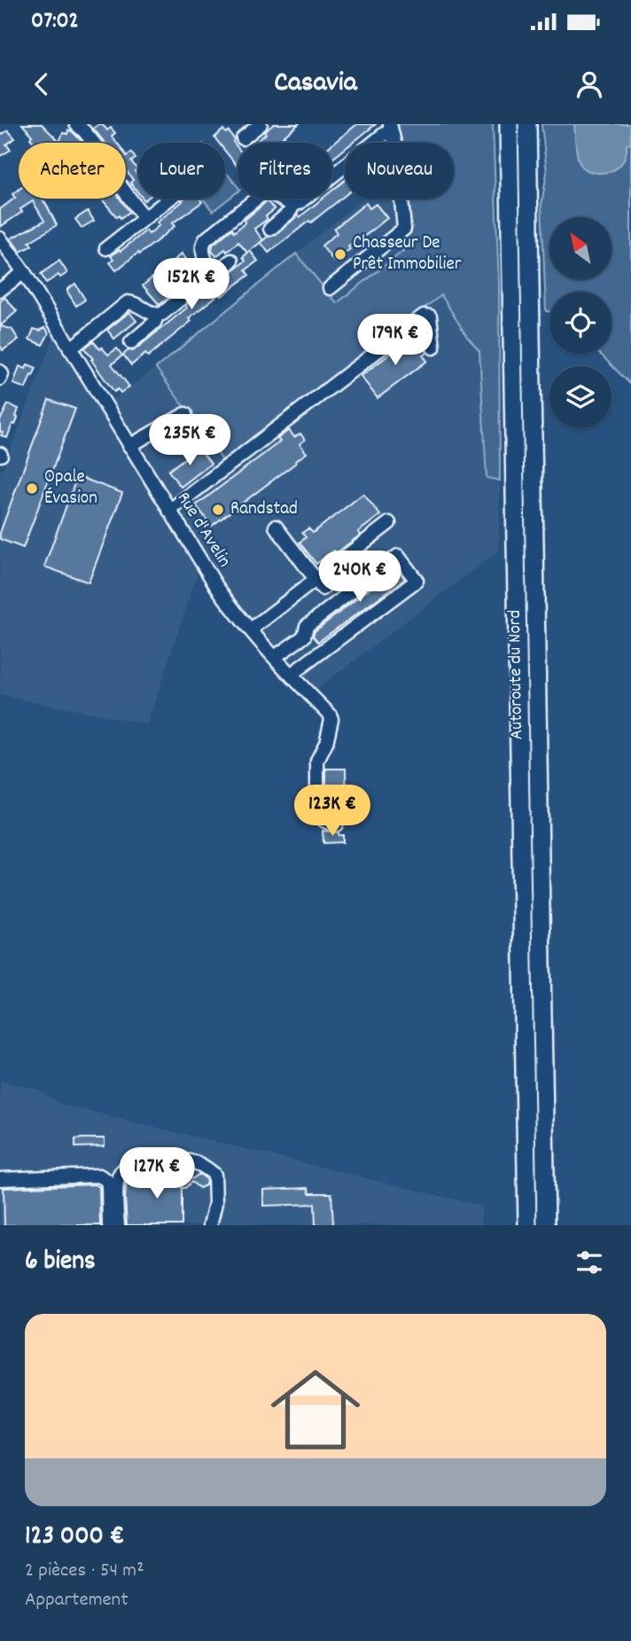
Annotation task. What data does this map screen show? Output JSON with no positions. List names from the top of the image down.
{
  "streets": {
    "highway": ["Autoroute du Nord"],
    "street": ["Rue d'Avelin"]
  },
  "places": ["Chasseur De Prêt Immobilier", "Opale Évasion", "Randstad"],
  "north": "top left",
  "page": {
    "status": "07:02",
    "header": "Casavia",
    "chip": [
      "Acheter",
      "Louer",
      "Filtres",
      "Nouveau"
    ],
    "price": [
      "152K €",
      "179K €",
      "235K €",
      "240K €",
      "123K €",
      "127K €"
    ],
    "heading": "6 biens",
    "list": [
      {
        "name": "123 000 €",
        "note": "2 pièces · 54 m² · Appartement"
      }
    ]
  }
}
